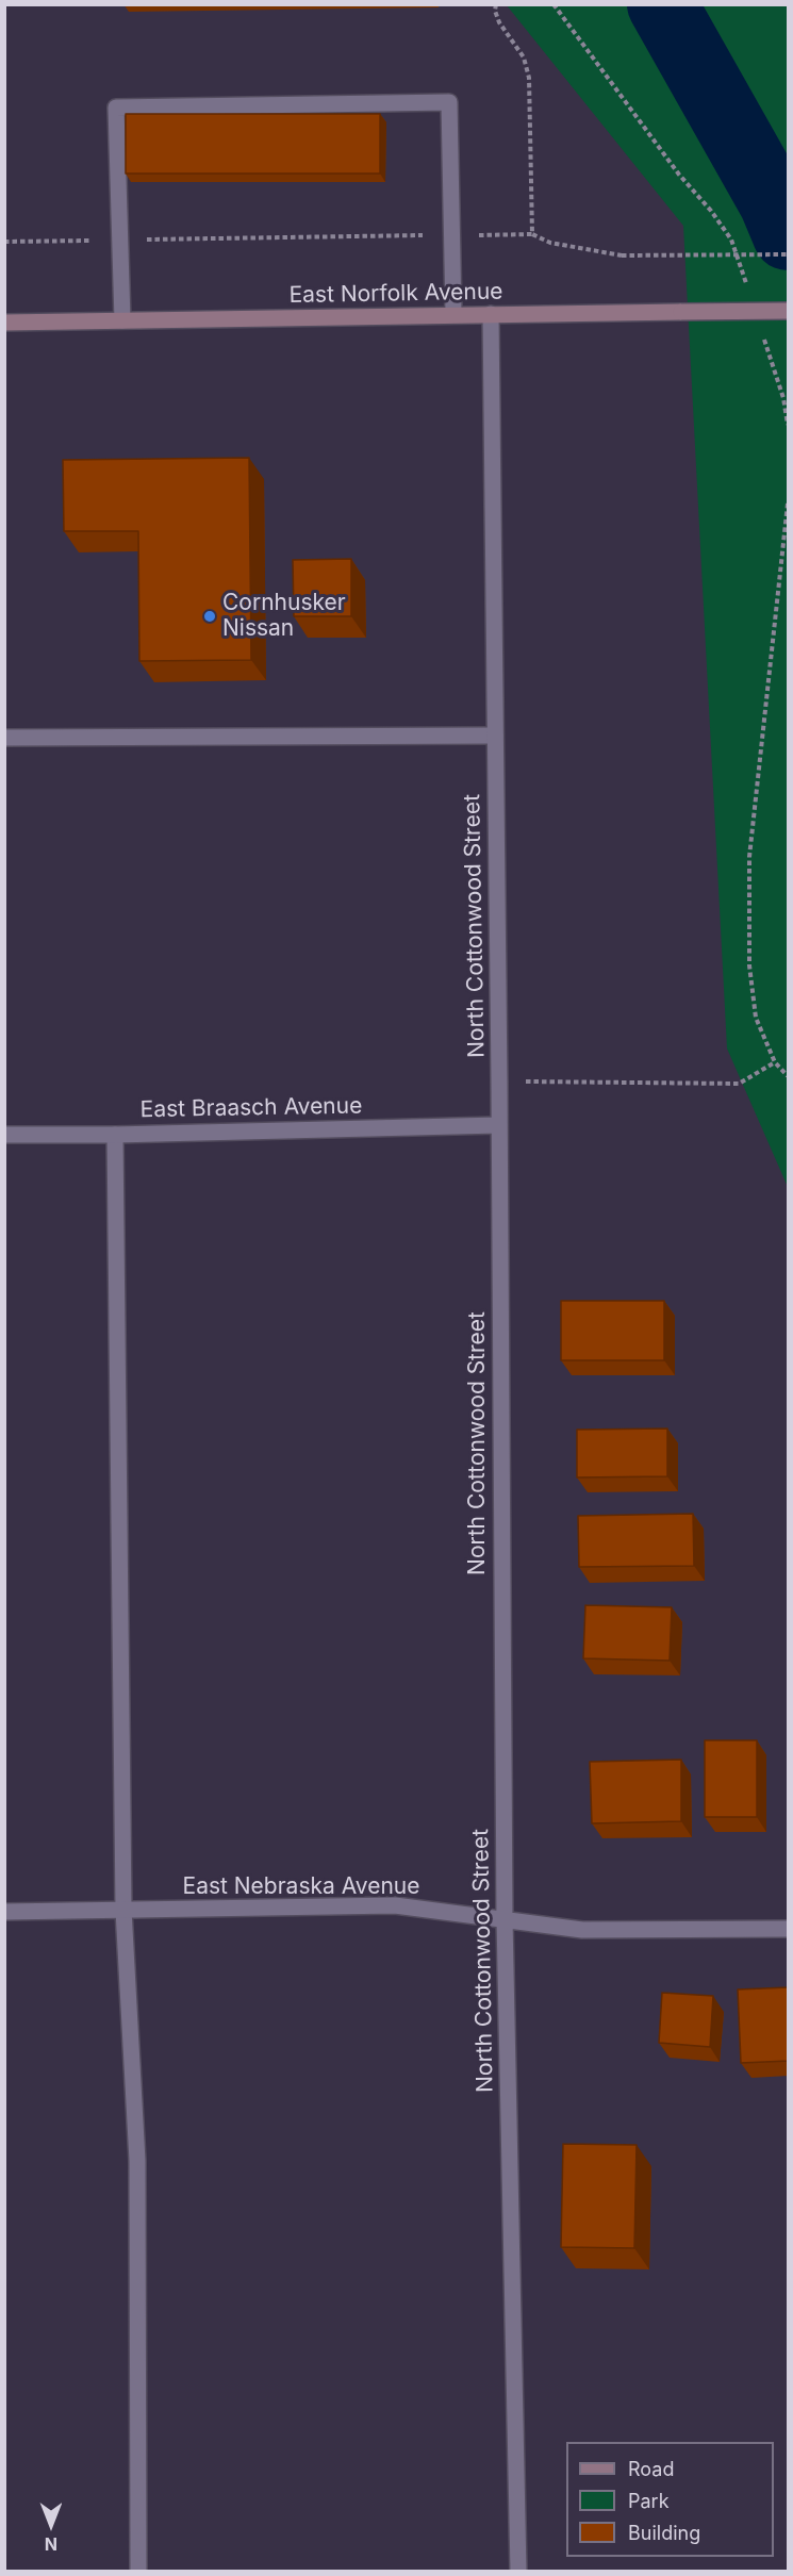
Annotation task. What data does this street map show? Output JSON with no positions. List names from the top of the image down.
{
  "streets": {
    "main road": ["East Norfolk Avenue"],
    "street": ["North Cottonwood Street", "East Braasch Avenue", "East Nebraska Avenue"]
  },
  "crossings": [
    ["East Norfolk Avenue", "North Cottonwood Street"],
    ["North Cottonwood Street", "East Braasch Avenue"],
    ["North Cottonwood Street", "East Nebraska Avenue"]
  ],
  "places": ["Cornhusker Nissan"],
  "legend": ["Road", "Park", "Building"],
  "north": "bottom"
}
